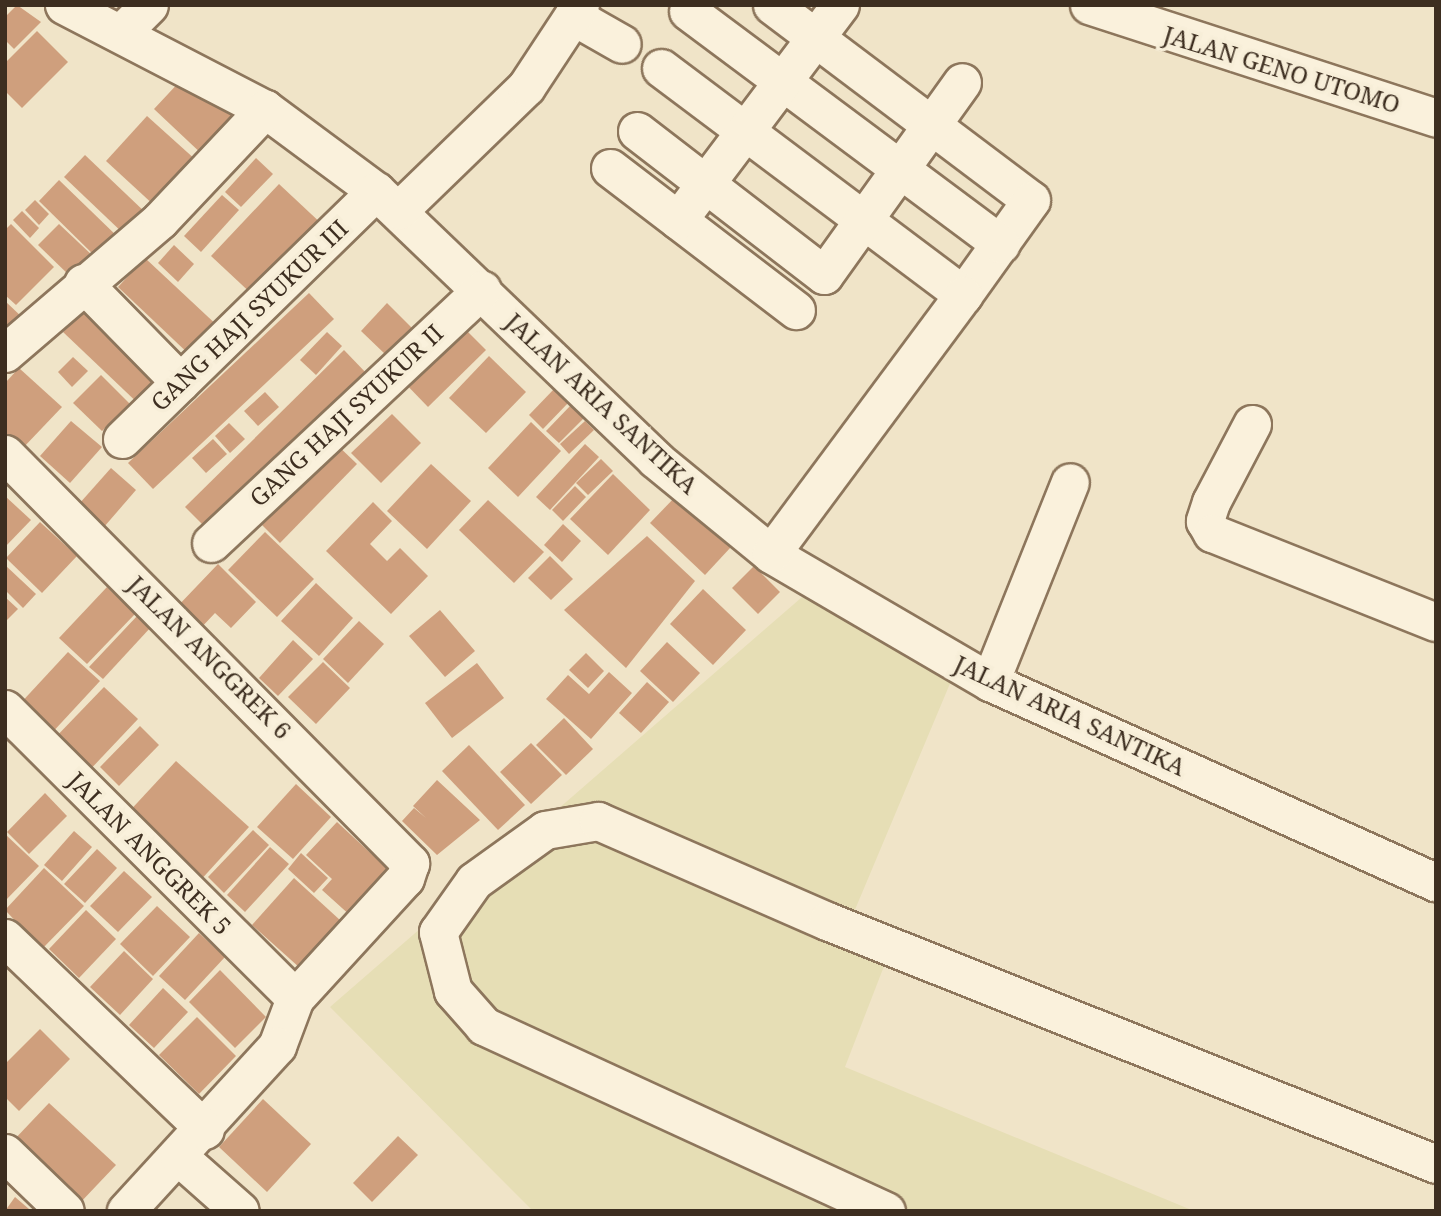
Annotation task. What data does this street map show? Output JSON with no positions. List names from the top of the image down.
{
  "streets": {
    "street": [
      "JALAN GENO UTOMO",
      "GANG HAJI SYUKUR III",
      "JALAN ARIA SANTIKA",
      "GANG HAJI SYUKUR II",
      "JALAN ANGGREK 6",
      "JALAN ANGGREK 5"
    ]
  },
  "crossings": [
    ["GANG HAJI SYUKUR III", "JALAN ARIA SANTIKA"],
    ["JALAN ARIA SANTIKA", "GANG HAJI SYUKUR II"],
    ["JALAN ANGGREK 6", "JALAN ANGGREK 5"]
  ]
}
